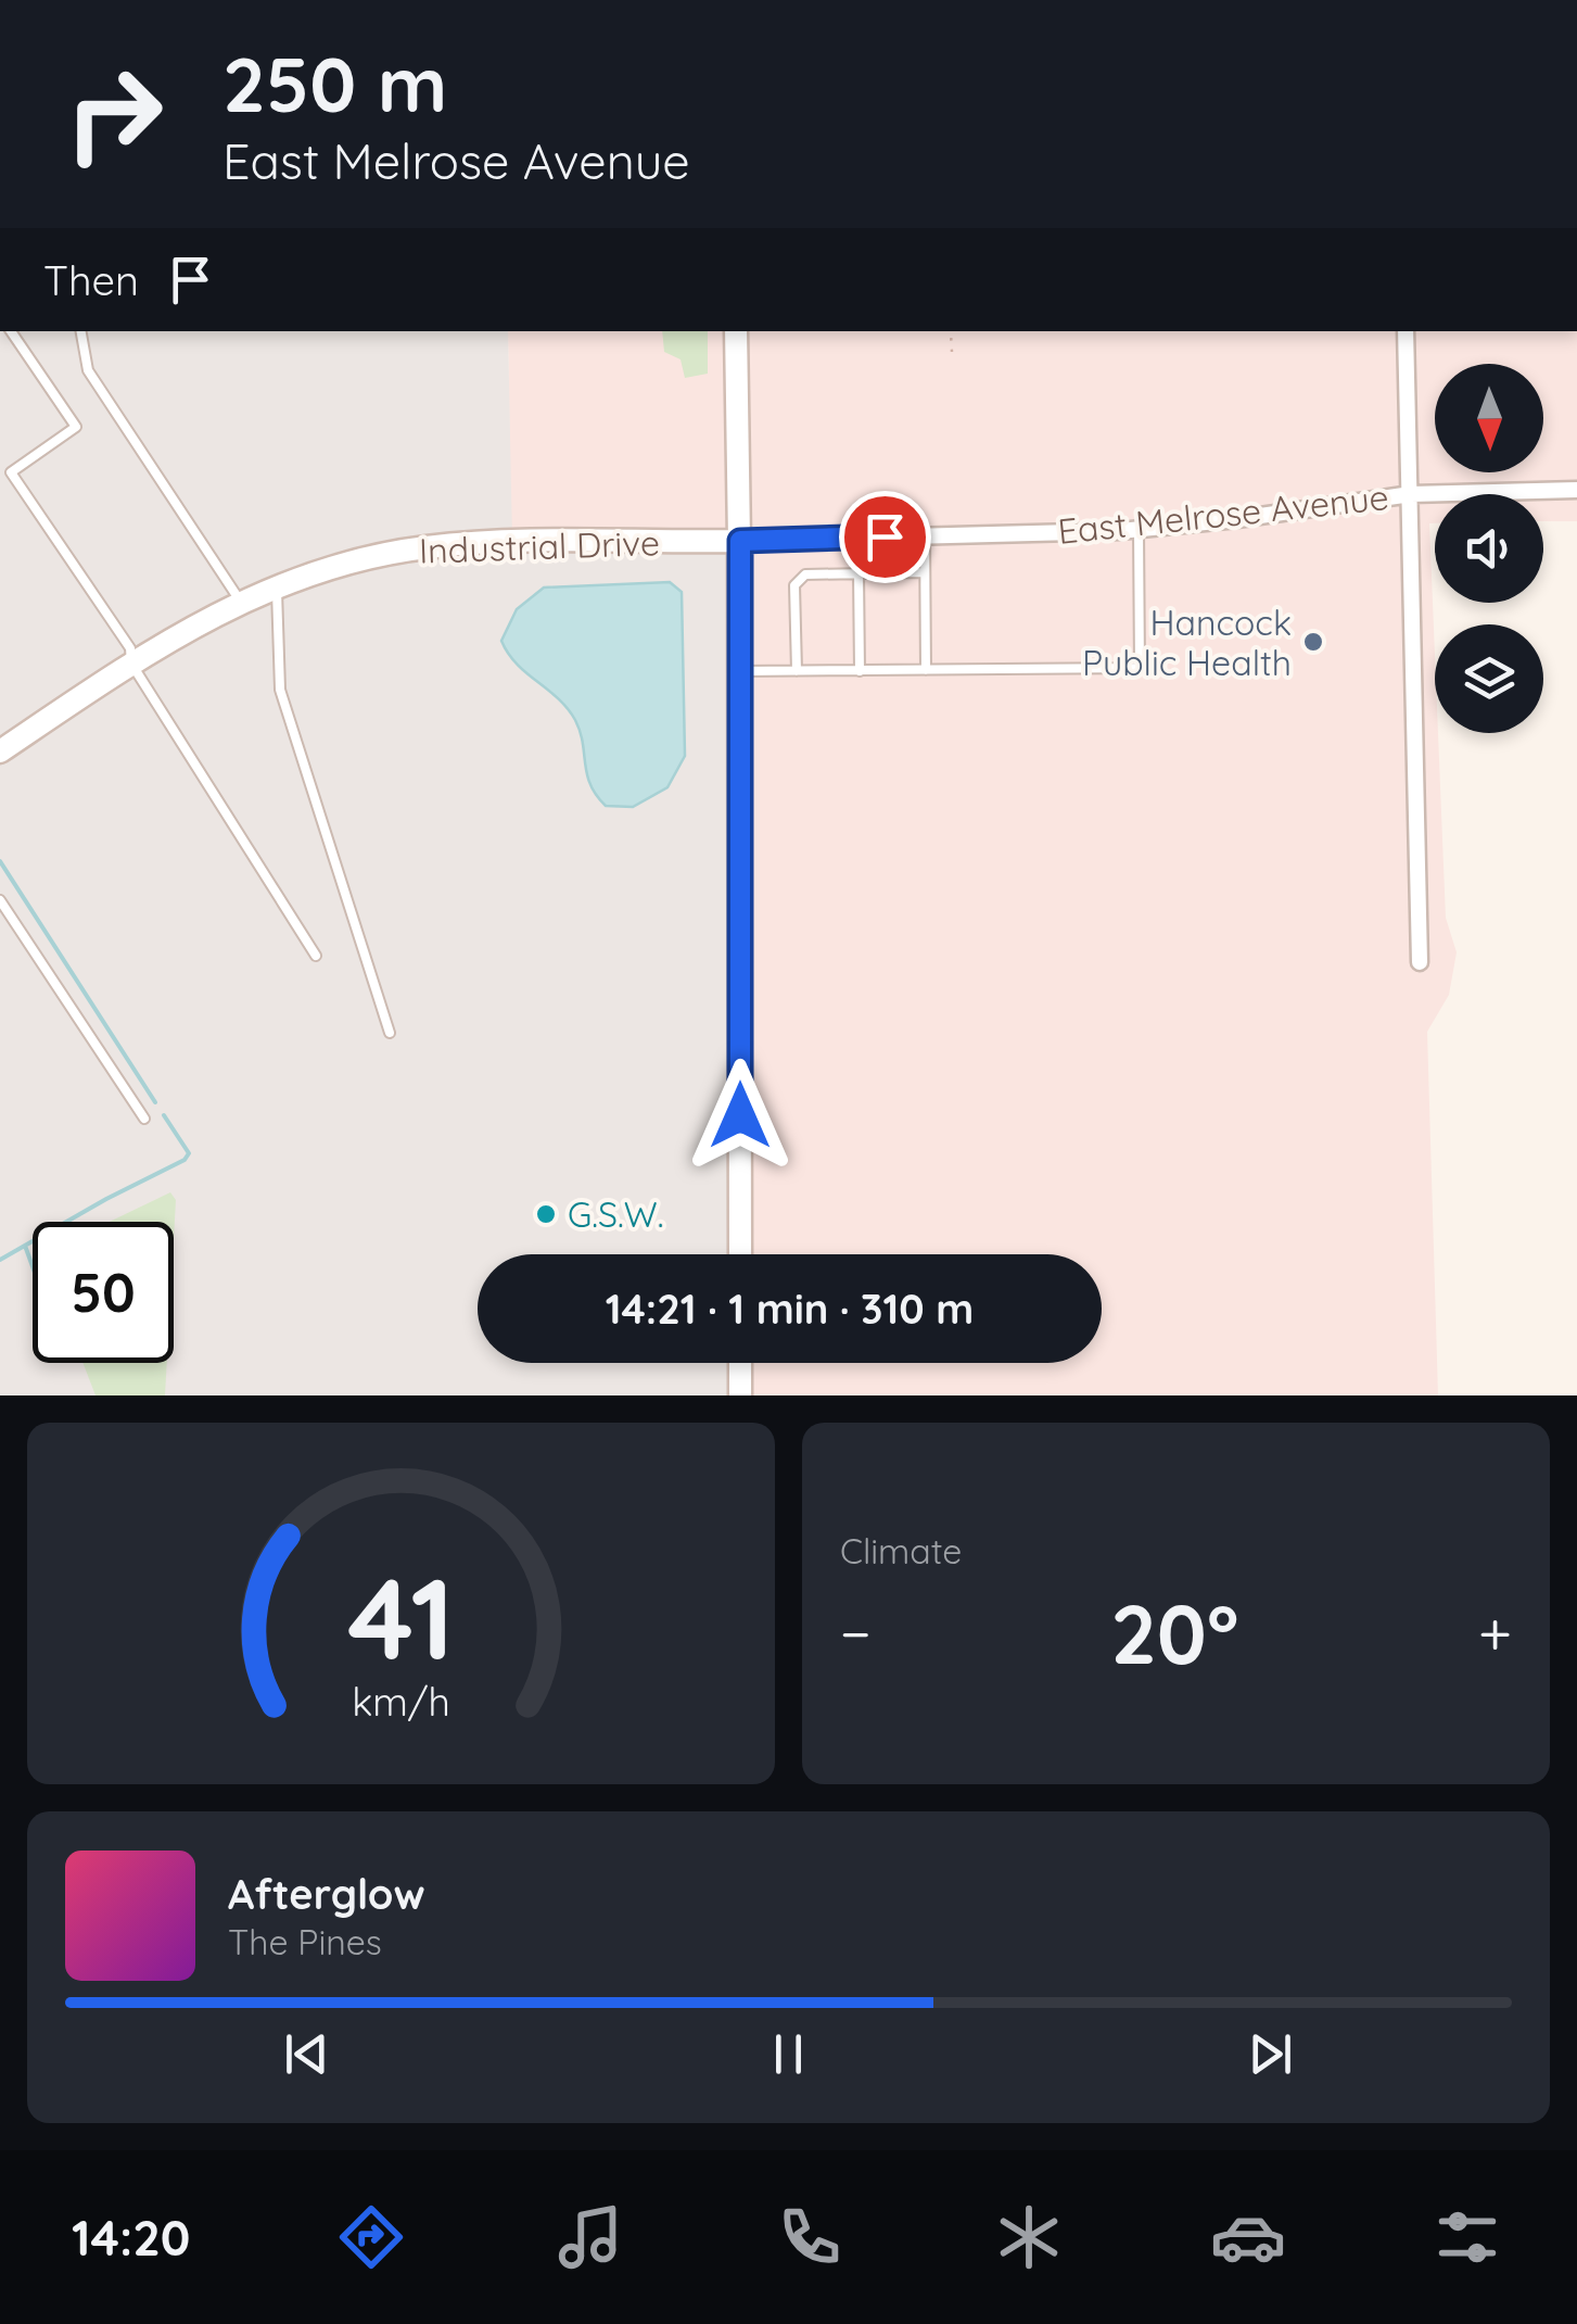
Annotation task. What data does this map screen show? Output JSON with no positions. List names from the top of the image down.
{
  "streets": {
    "main road": ["Industrial Drive"],
    "street": ["East Melrose Avenue"]
  },
  "crossings": [
    ["East Melrose Avenue", "Industrial Drive"]
  ],
  "places": ["Hancock Public Health", "G.S.W."],
  "north": "bottom",
  "page": {
    "turn": ["250 m", "East Melrose Avenue"],
    "then": "Then",
    "limit": "50",
    "trip": "14:21 · 1 min · 310 m",
    "tile": "Climate",
    "heat": ["−", "20°", "+"],
    "song": ["Afterglow", "The Pines"],
    "tabs": "14:20",
    "gauge": ["41", "km/h"]
  }
}
